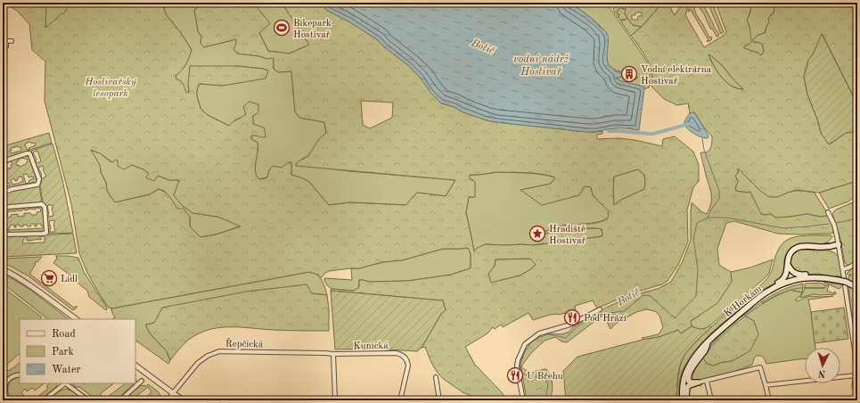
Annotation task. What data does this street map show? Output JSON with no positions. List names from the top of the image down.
{
  "streets": {
    "main road": ["K Horkám"],
    "street": ["Řepčická", "Kunická"]
  },
  "crossings": [
    ["Řepčická", "Kunická"]
  ],
  "water": ["Botič", "vodní nádrž Hostivař"],
  "parks": ["Hostivařský lesopark"],
  "places": {
    "sports": ["Bikepark Hostivař"],
    "building": ["Vodní elektrárna Hostivař"],
    "place": ["Hradiště Hostivař"],
    "supermarket": ["Lidl"],
    "restaurant": ["Pod Hrází", "U Břehu"]
  },
  "legend": ["Road", "Park", "Water"],
  "north": "bottom"
}
